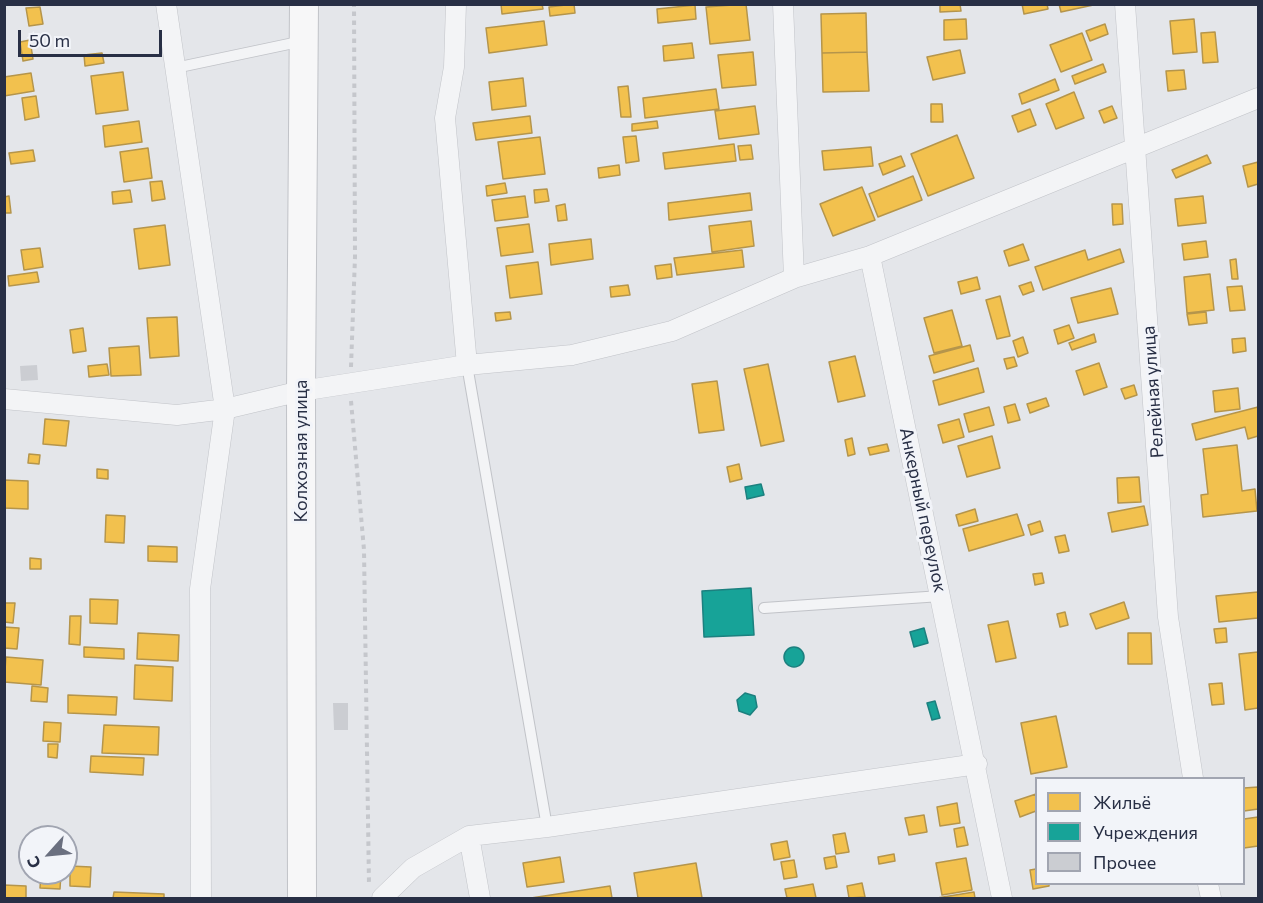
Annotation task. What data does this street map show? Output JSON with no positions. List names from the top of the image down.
{
  "streets": {
    "main road": ["Колхозная улица"],
    "street": ["Релейная улица", "Анкерный переулок"]
  },
  "legend": ["Жильё", "Учреждения", "Прочее"],
  "scale_bar": "50 m",
  "north": "bottom left"
}
